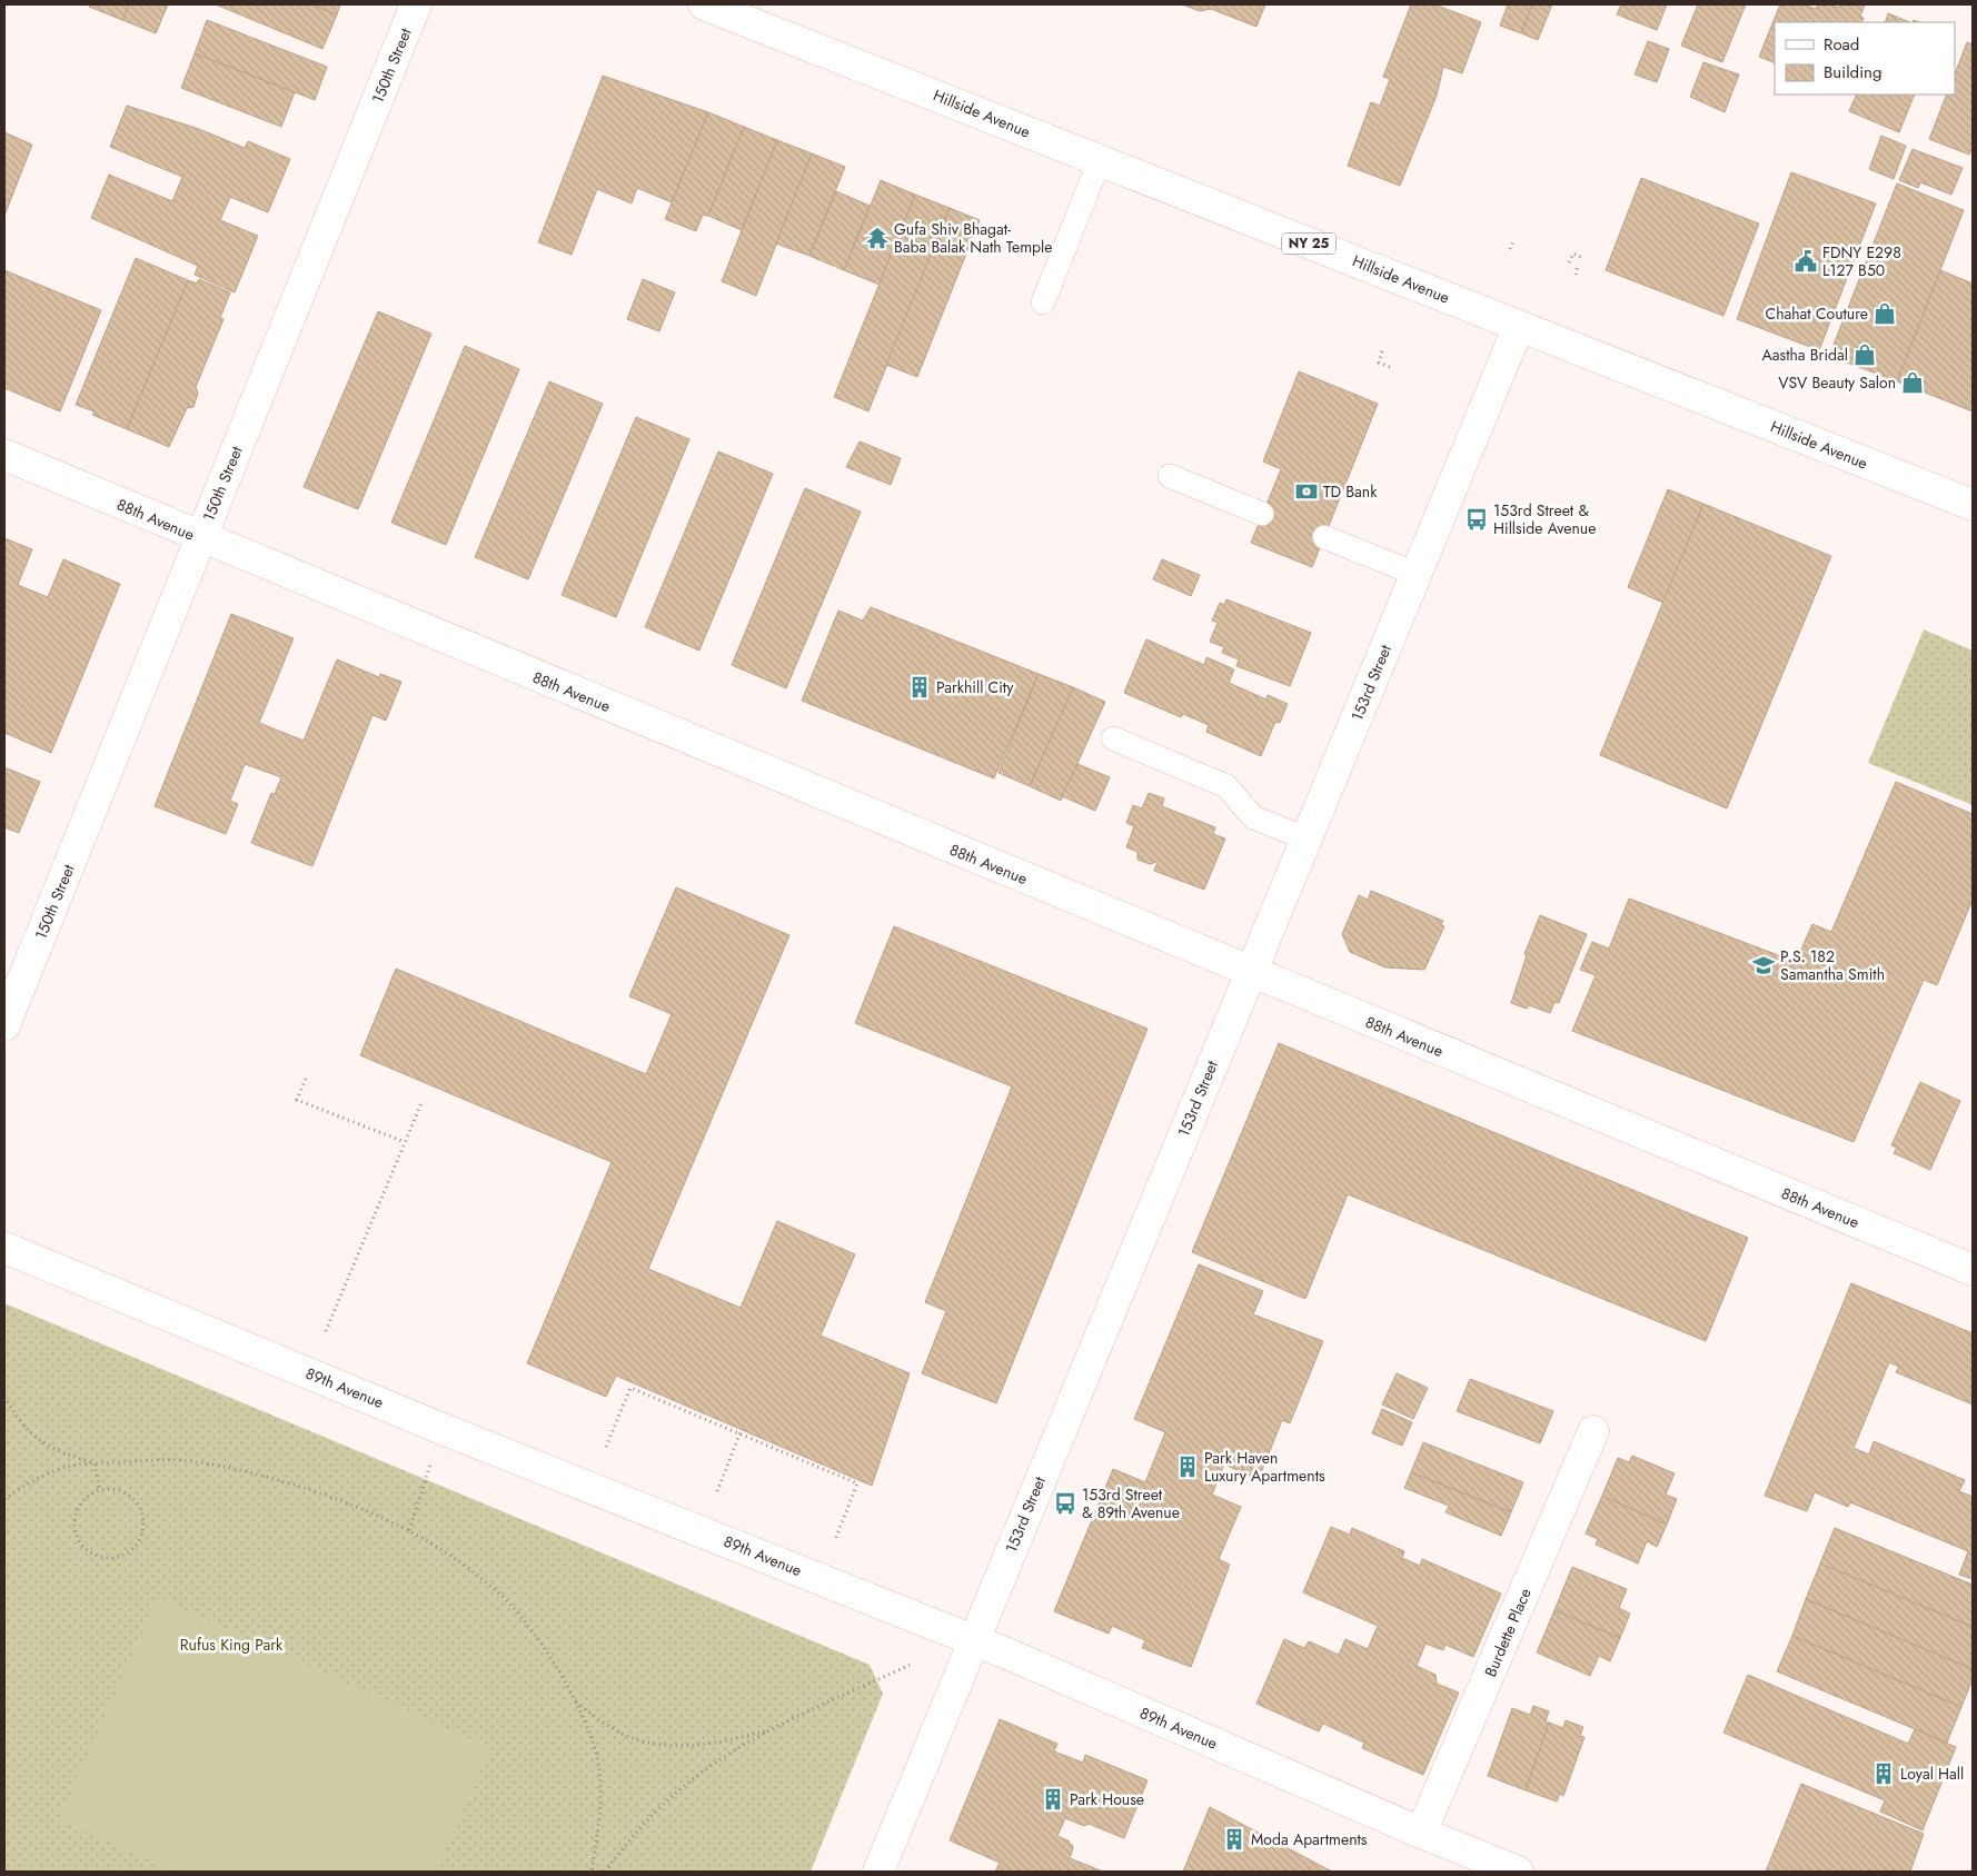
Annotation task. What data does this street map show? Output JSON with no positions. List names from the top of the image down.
{
  "streets": {
    "street": [
      "150th Street",
      "Hillside Avenue",
      "NY 25",
      "88th Avenue",
      "153rd Street",
      "89th Avenue",
      "Burdette Place"
    ]
  },
  "crossings": [
    ["150th Street", "88th Avenue"],
    ["Hillside Avenue", "153rd Street"],
    ["88th Avenue", "153rd Street"],
    ["153rd Street", "89th Avenue"],
    ["89th Avenue", "Burdette Place"]
  ],
  "parks": ["Rufus King Park"],
  "places": {
    "temple": ["Gufa Shiv Bhagat- Baba Balak Nath Temple"],
    "public building": ["FDNY E298 L127 B50"],
    "shop": ["Chahat Couture", "Aastha Bridal", "VSV Beauty Salon"],
    "bank": ["TD Bank"],
    "bus stop": ["153rd Street & Hillside Avenue", "153rd Street & 89th Avenue"],
    "building": [
      "Parkhill City",
      "Park Haven Luxury Apartments",
      "Loyal Hall",
      "Park House",
      "Moda Apartments"
    ],
    "school or university": ["P.S. 182 Samantha Smith"]
  },
  "legend": ["Road", "Building"]
}
